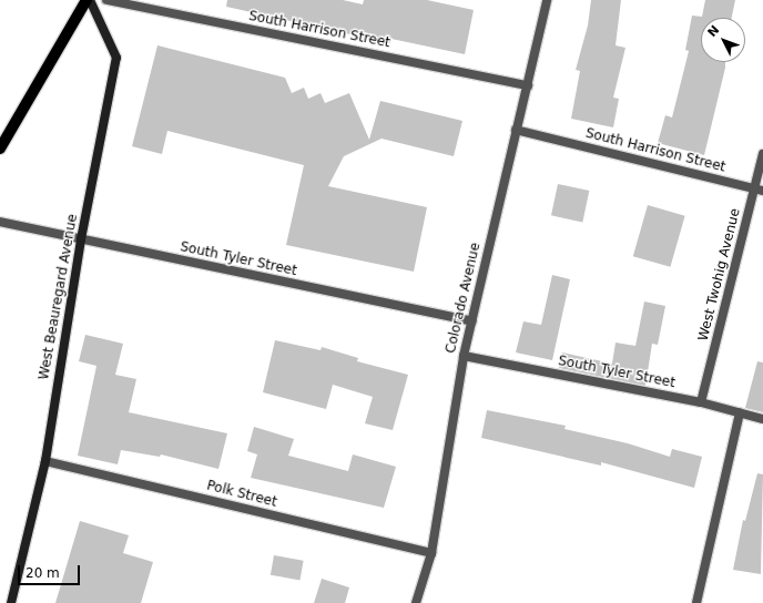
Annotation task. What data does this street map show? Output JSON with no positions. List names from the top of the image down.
{
  "streets": {
    "street": [
      "South Harrison Street",
      "South Tyler Street",
      "West Twohig Avenue",
      "West Beauregard Avenue",
      "Colorado Avenue",
      "Polk Street"
    ]
  },
  "crossings": [
    ["South Harrison Street", "West Twohig Avenue"],
    ["South Harrison Street", "Colorado Avenue"],
    ["South Tyler Street", "West Twohig Avenue"],
    ["South Tyler Street", "West Beauregard Avenue"],
    ["South Tyler Street", "Colorado Avenue"],
    ["West Beauregard Avenue", "Polk Street"],
    ["Colorado Avenue", "Polk Street"]
  ],
  "scale_bar": "20 m",
  "north": "top left"
}
